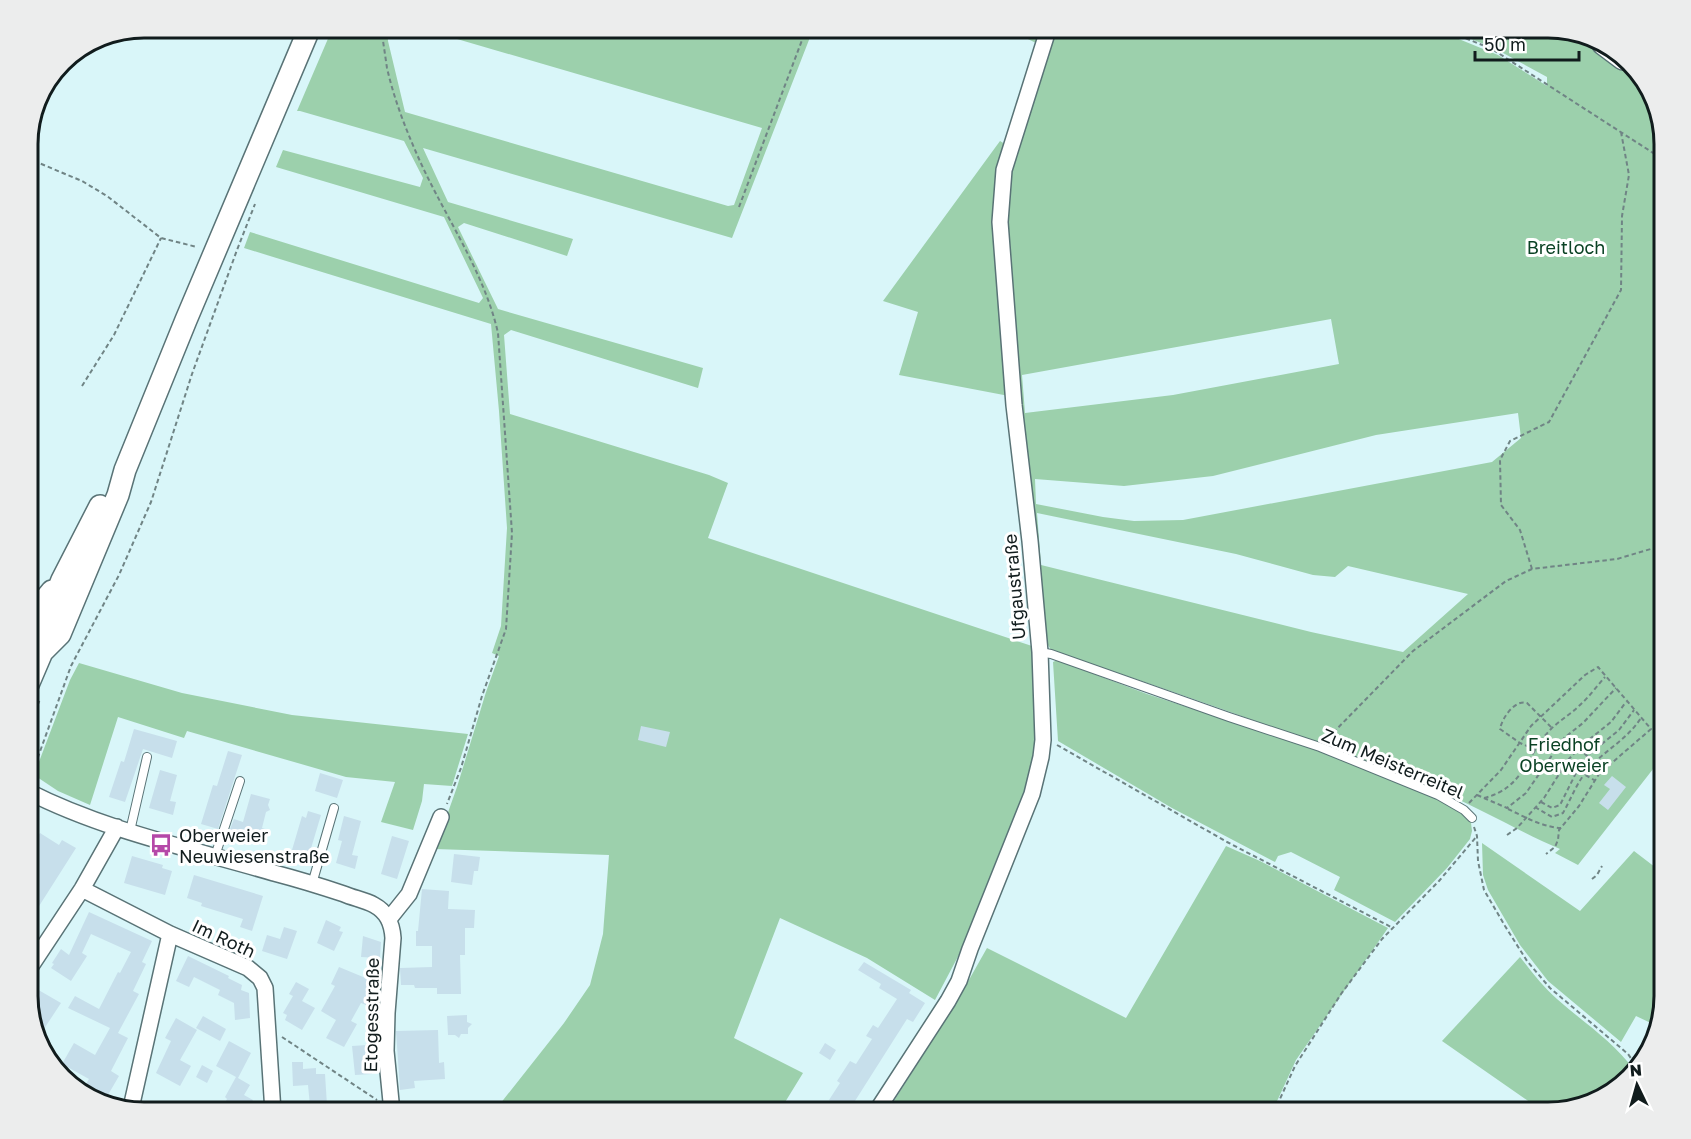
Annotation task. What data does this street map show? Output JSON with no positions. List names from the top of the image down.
{
  "streets": {
    "street": ["Ufgaustraße", "Im Roth", "Etogesstraße"],
    "lane": ["Zum Meisterreitel"]
  },
  "crossings": [
    ["Ufgaustraße", "Zum Meisterreitel"]
  ],
  "parks": ["Breitloch", "Friedhof Oberweier"],
  "places": {
    "bus stop": ["Oberweier Neuwiesenstraße"]
  },
  "scale_bar": "50 m",
  "north": "top"
}
